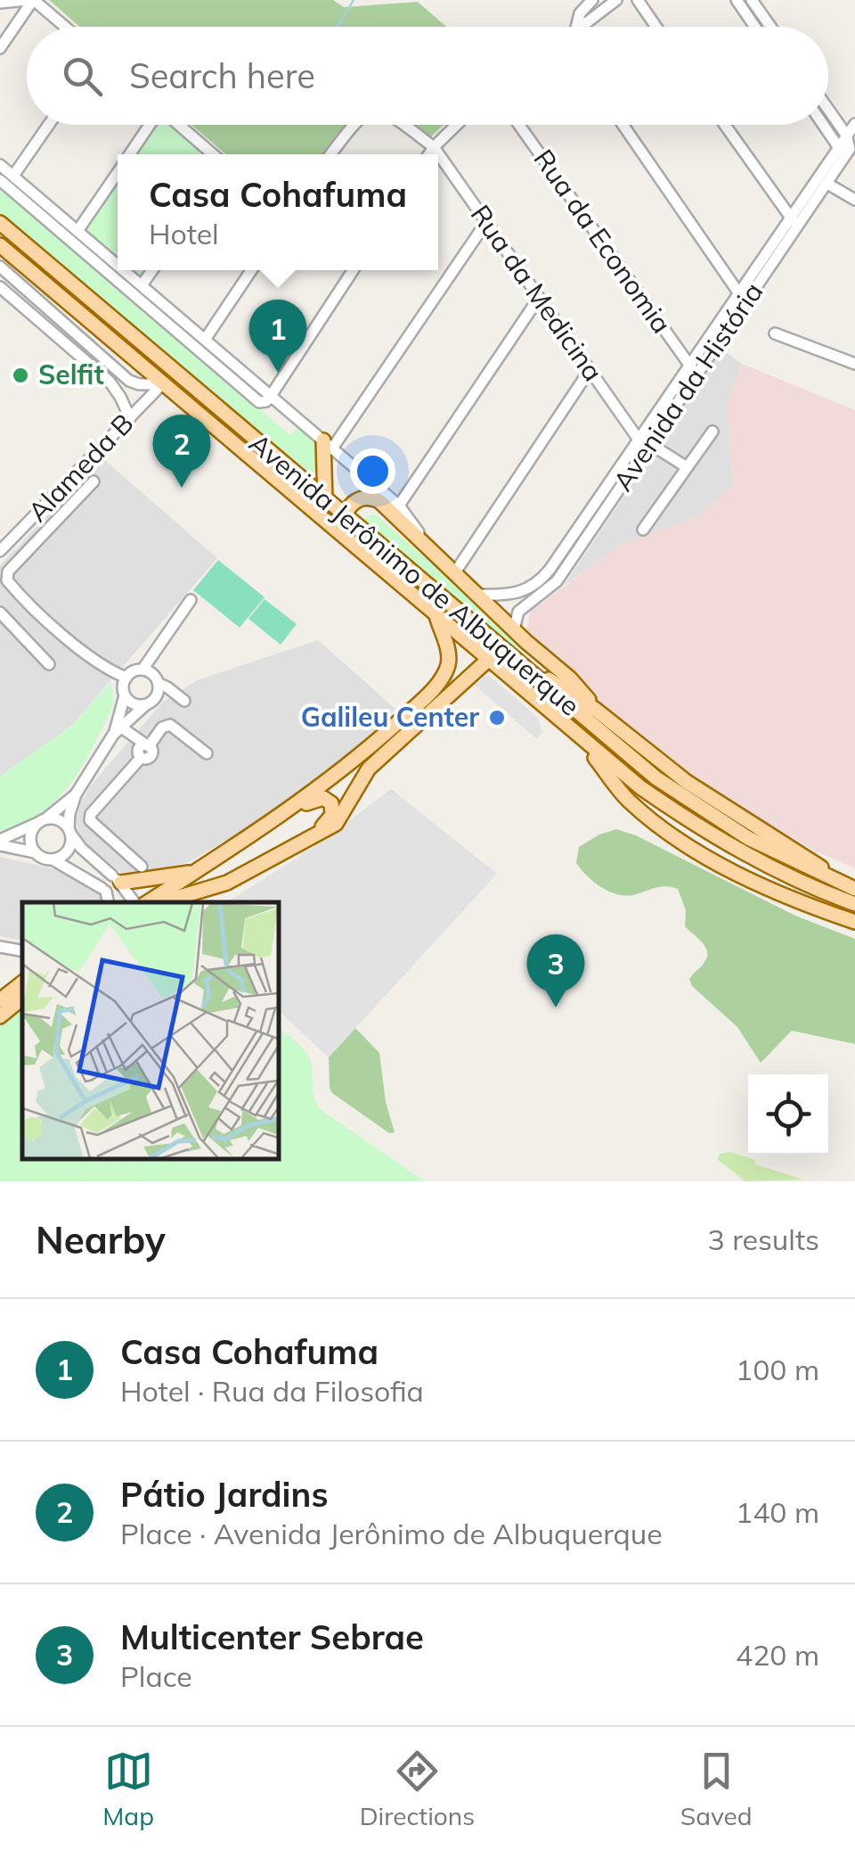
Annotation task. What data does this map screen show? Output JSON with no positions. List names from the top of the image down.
{
  "streets": {
    "main road": ["Avenida Jerônimo de Albuquerque"],
    "street": [
      "Rua da Economia",
      "Rua da Medicina",
      "Avenida da História",
      "Alameda B"
    ]
  },
  "crossings": [
    ["Rua da Economia", "Avenida da História"],
    ["Rua da Medicina", "Avenida da História"],
    ["Alameda B", "Avenida Jerônimo de Albuquerque"]
  ],
  "places": ["Selfit", "Galileu Center"],
  "page": {
    "search": "Search here",
    "popup": ["Casa Cohafuma", "Hotel"],
    "pins": ["1", "2", "3"],
    "heading": ["Nearby", "3 results"],
    "list": [
      {
        "mark": "1",
        "name": "Casa Cohafuma",
        "note": "Hotel · Rua da Filosofia",
        "value": "100 m"
      },
      {
        "mark": "2",
        "name": "Pátio Jardins",
        "note": "Place · Avenida Jerônimo de Albuquerque",
        "value": "140 m"
      },
      {
        "mark": "3",
        "name": "Multicenter Sebrae",
        "note": "Place",
        "value": "420 m"
      }
    ],
    "nav": ["Map", "Directions", "Saved"]
  }
}
